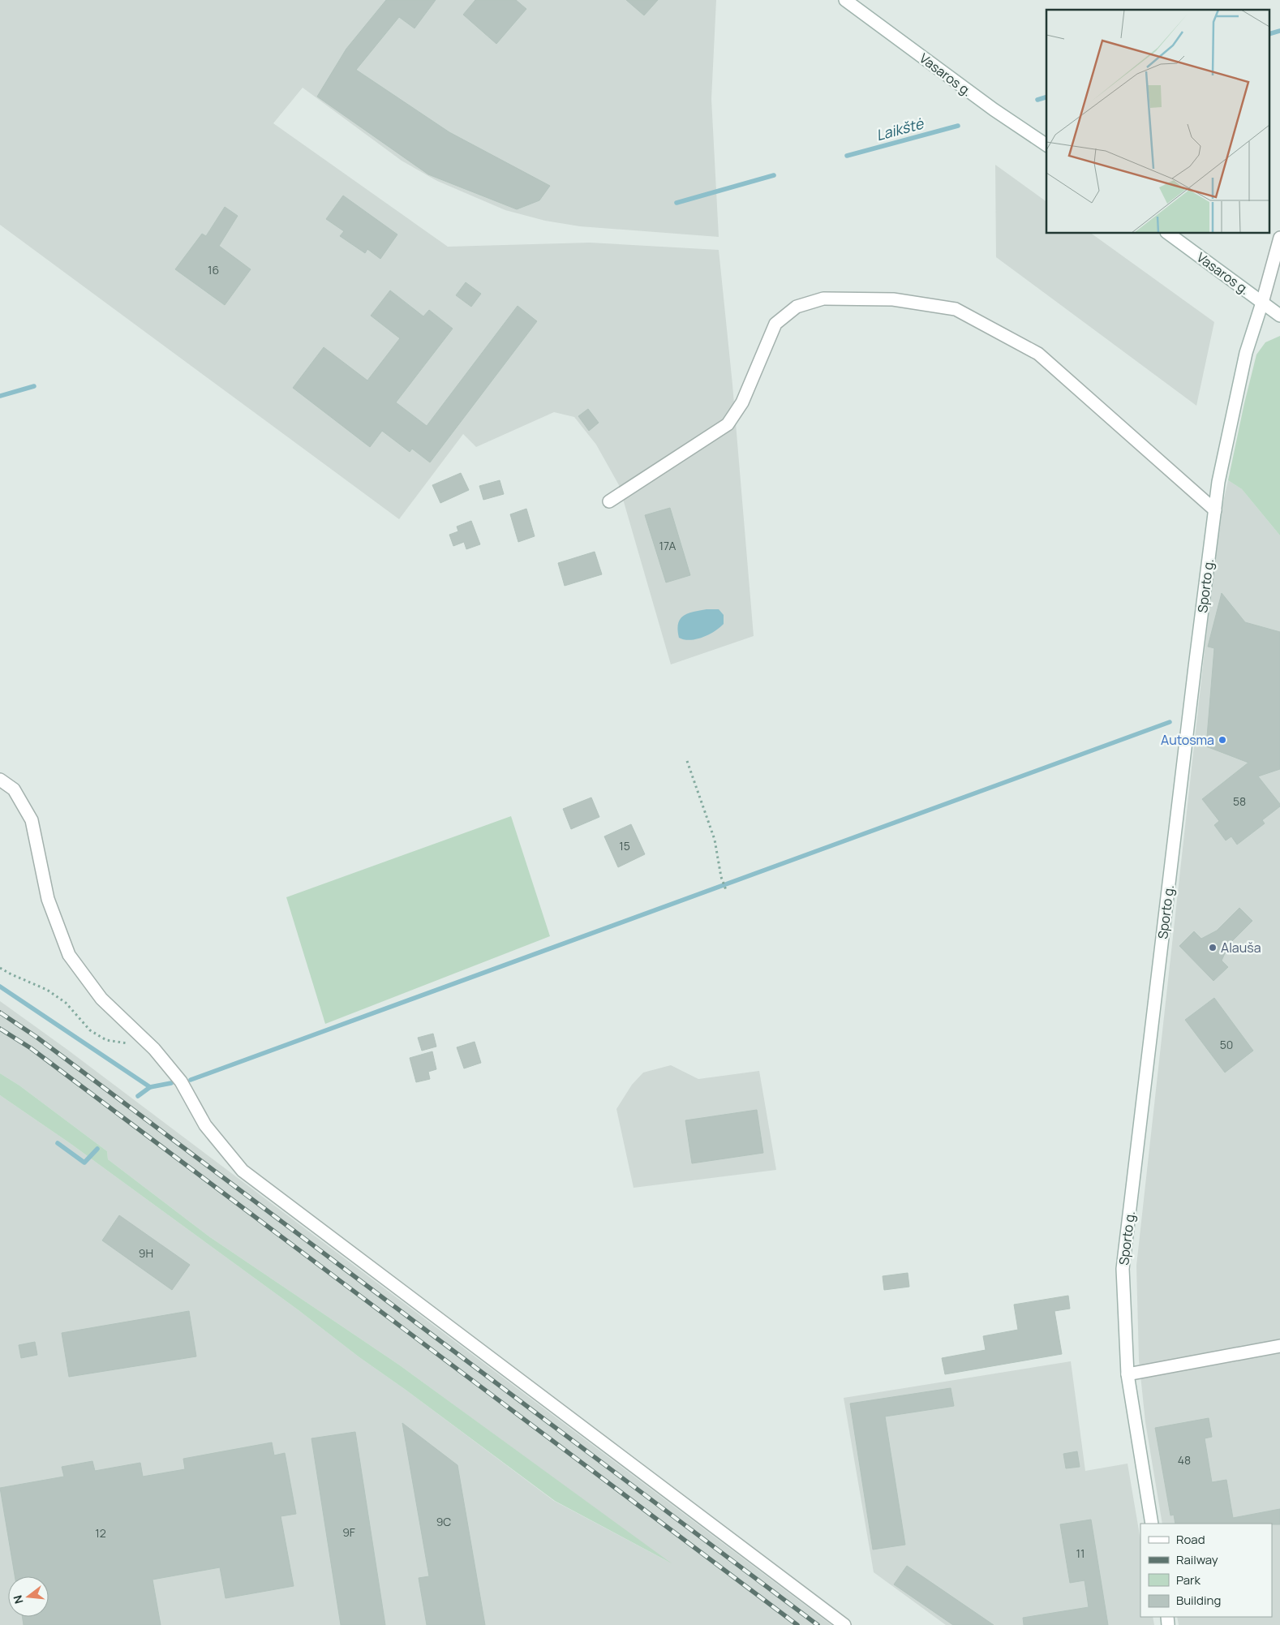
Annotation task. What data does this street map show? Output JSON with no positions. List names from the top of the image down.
{
  "streets": {
    "street": ["Vasaros g.", "Sporto g."]
  },
  "crossings": [
    ["Vasaros g.", "Sporto g."]
  ],
  "water": ["Laikštė"],
  "places": ["Autosma", "Alauša"],
  "house_numbers": [
    "16",
    "17A",
    "58",
    "15",
    "50",
    "9H",
    "48",
    "9C",
    "9F",
    "12",
    "11"
  ],
  "legend": [
    "Road",
    "Railway",
    "Park",
    "Building"
  ],
  "north": "left"
}
